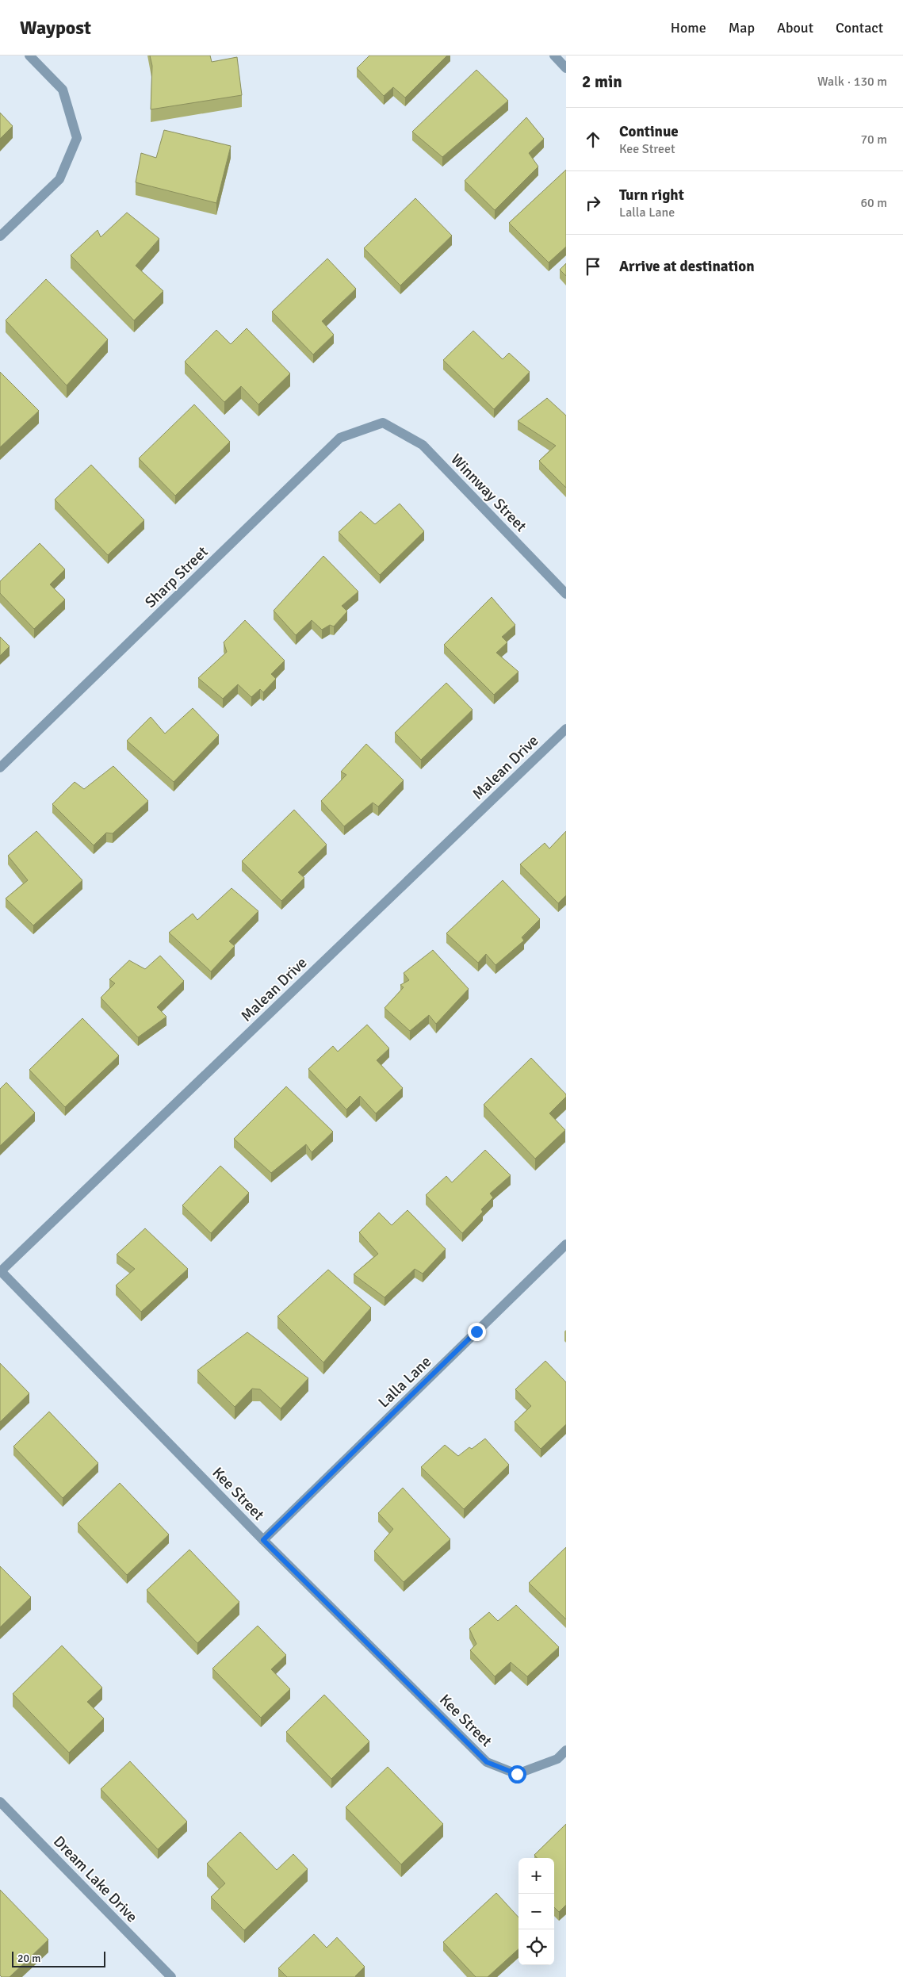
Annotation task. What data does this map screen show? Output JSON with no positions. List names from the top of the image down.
{
  "streets": {
    "street": [
      "Winnway Street",
      "Sharp Street",
      "Malean Drive",
      "Lalla Lane",
      "Kee Street",
      "Dream Lake Drive"
    ]
  },
  "crossings": [
    ["Winnway Street", "Sharp Street"],
    ["Malean Drive", "Kee Street"],
    ["Lalla Lane", "Kee Street"]
  ],
  "scale_bar": "20 m",
  "page": {
    "header": "Waypost",
    "nav": [
      "Home",
      "Map",
      "About",
      "Contact"
    ],
    "heading": ["2 min", "Walk · 130 m"],
    "list": [
      ["Continue", "Kee Street", "70 m"],
      ["Turn right", "Lalla Lane", "60 m"],
      "Arrive at destination"
    ],
    "map_buttons": ["+", "−"],
    "scale": "20 m"
  }
}
